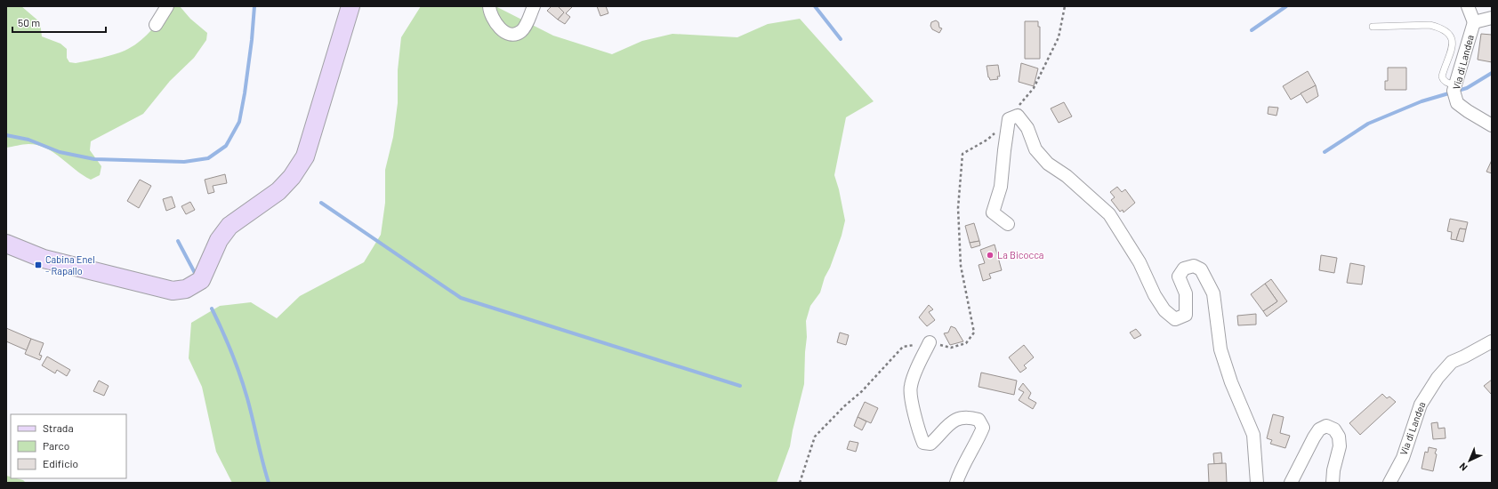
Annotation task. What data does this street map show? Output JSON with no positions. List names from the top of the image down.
{
  "streets": {
    "street": ["Via di Landea"]
  },
  "places": {
    "other": ["La Bicocca"],
    "transit": ["Cabina Enel - Rapallo"]
  },
  "legend": ["Strada", "Parco", "Edificio"],
  "scale_bar": "50 m",
  "north": "bottom left"
}
